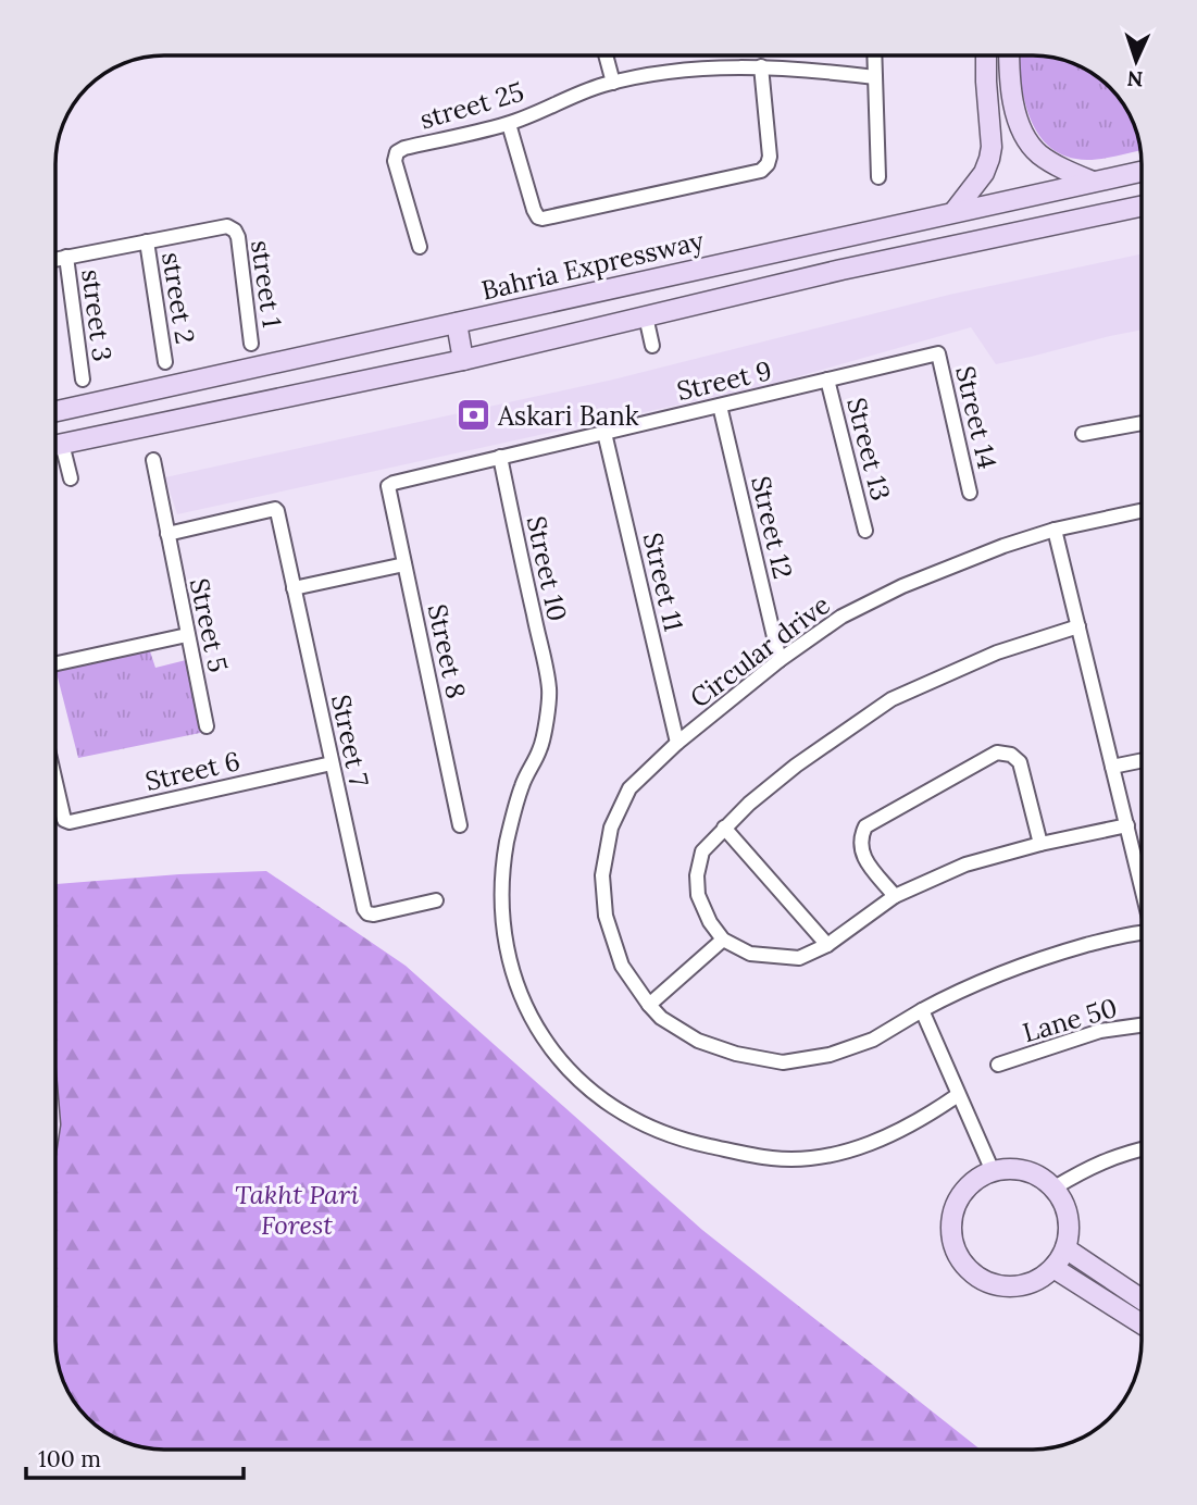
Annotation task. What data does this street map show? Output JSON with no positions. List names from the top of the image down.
{
  "streets": {
    "main road": ["Bahria Expressway"],
    "street": [
      "street 25",
      "street 1",
      "street 2",
      "street 3",
      "Street 9",
      "Street 14",
      "Street 13",
      "Street 12",
      "Street 10",
      "Street 11",
      "Street 5",
      "Street 8",
      "Circular drive",
      "Street 7",
      "Street 6",
      "Lane 50"
    ]
  },
  "crossings": [
    ["street 1", "street 2"],
    ["Street 9", "Street 14"],
    ["Street 9", "Street 13"],
    ["Street 9", "Street 12"],
    ["Street 9", "Street 10"],
    ["Street 9", "Street 11"],
    ["Street 9", "Street 8"],
    ["Street 12", "Circular drive"],
    ["Street 11", "Circular drive"],
    ["Street 5", "Street 7"],
    ["Street 7", "Street 6"]
  ],
  "parks": ["Takht Pari Forest"],
  "places": {
    "bank": ["Askari Bank"]
  },
  "scale_bar": "100 m",
  "north": "bottom"
}
